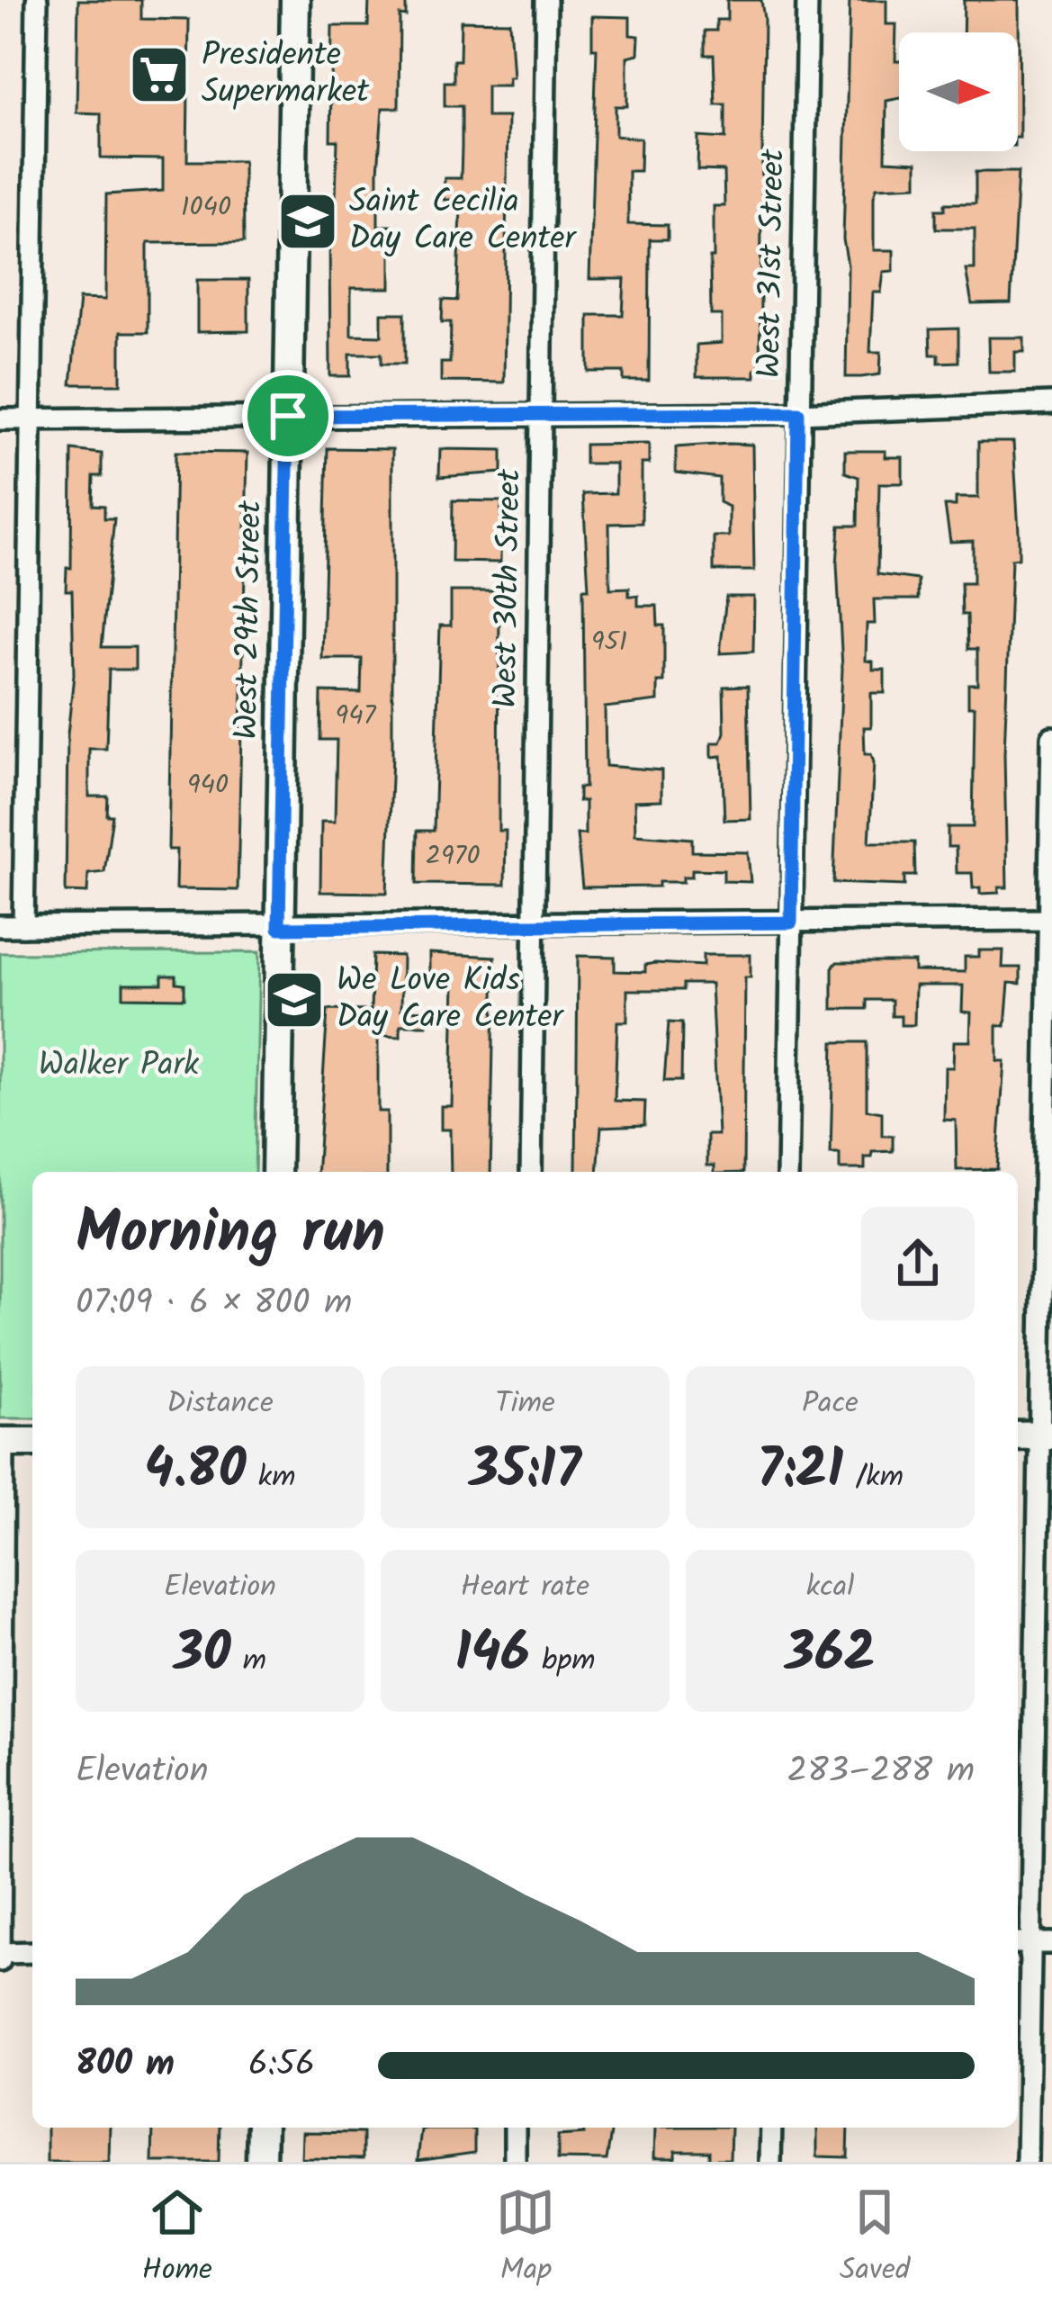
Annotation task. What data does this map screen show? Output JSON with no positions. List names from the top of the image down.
{
  "streets": {
    "street": ["West 31st Street", "West 30th Street", "West 29th Street"]
  },
  "parks": ["Walker Park"],
  "places": {
    "supermarket": ["Presidente Supermarket"],
    "school or university": ["Saint Cecilia Day Care Center", "We Love Kids Day Care Center"]
  },
  "house_numbers": [
    "1040",
    "951",
    "947",
    "940",
    "2970"
  ],
  "north": "right",
  "page": {
    "heading": ["Morning run", "07:09 · 6 × 800 m"],
    "stats": [
      ["Distance", "4.80 km"],
      ["Time", "35:17"],
      ["Pace", "7:21 /km"],
      ["Elevation", "30 m"],
      ["Heart rate", "146 bpm"],
      ["kcal", "362"]
    ],
    "chart": ["Elevation", "283–288 m"],
    "list": [
      {
        "name": "800 m",
        "note": "6:56"
      }
    ],
    "tabs": ["Home", "Map", "Saved"]
  }
}
